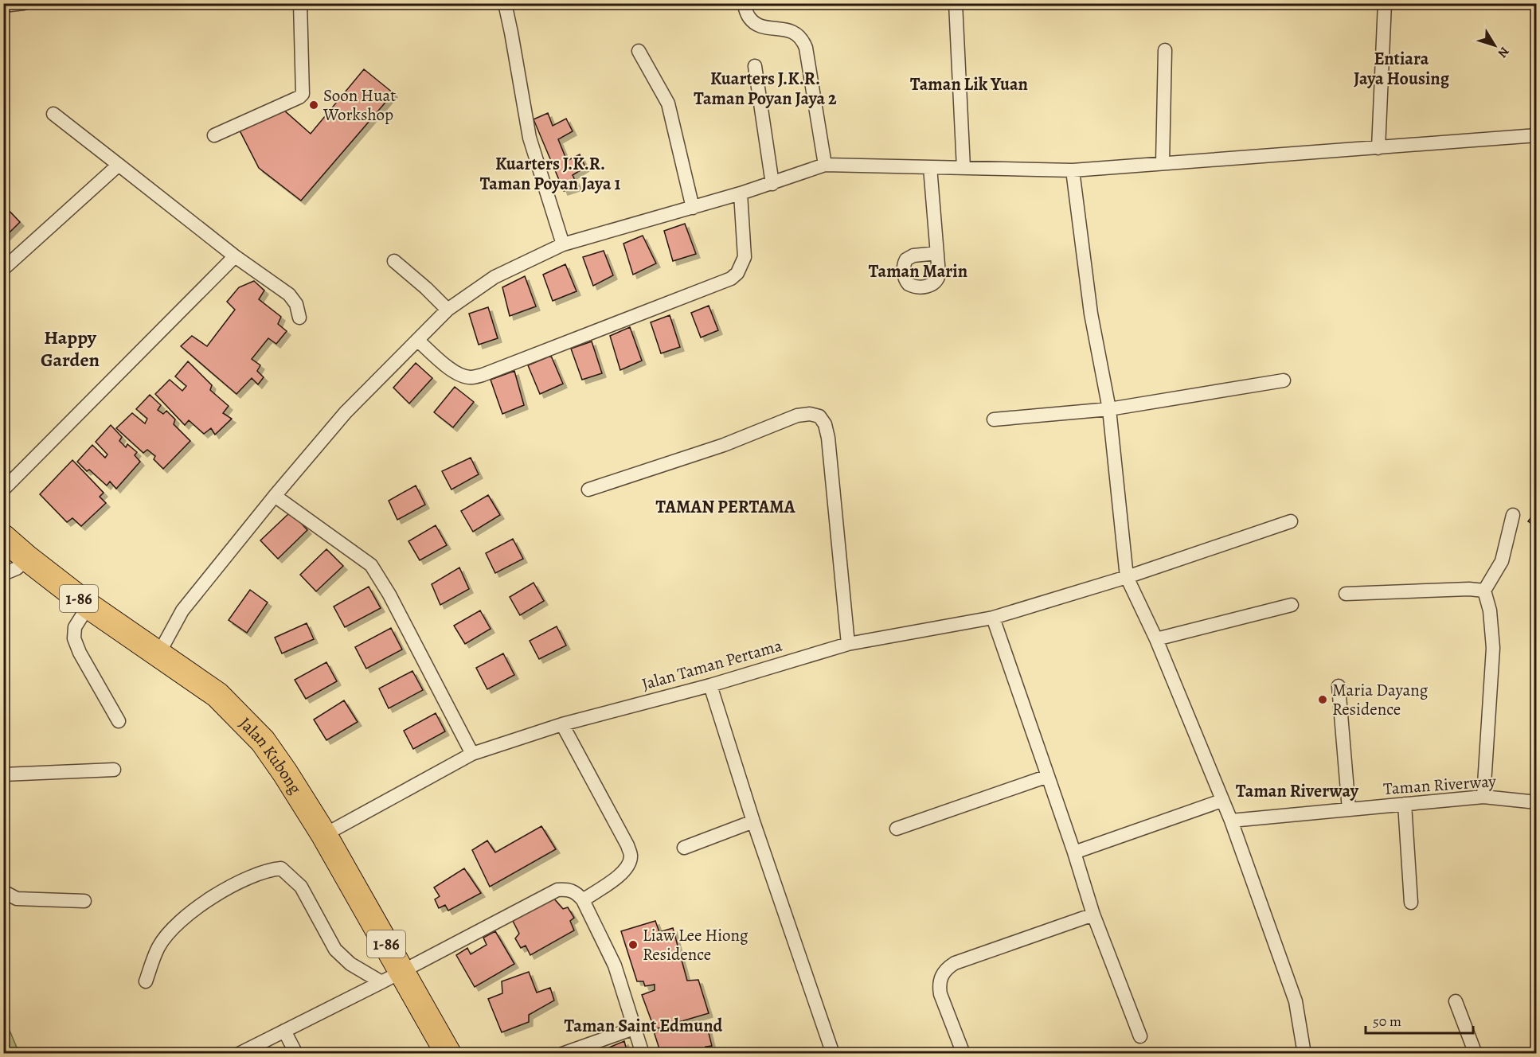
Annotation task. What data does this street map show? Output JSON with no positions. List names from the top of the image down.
{
  "streets": {
    "highway": ["1-86", "Jalan Kubong"],
    "street": ["Jalan Taman Pertama", "Taman Riverway"]
  },
  "crossings": [
    ["Jalan Taman Pertama", "Jalan Kubong"]
  ],
  "districts": [
    "Entiara Jaya Housing",
    "Kuarters J.K.R. Taman Poyan Jaya 2",
    "Taman Lik Yuan",
    "Kuarters J.K.R. Taman Poyan Jaya 1",
    "Taman Marin",
    "Happy Garden",
    "TAMAN PERTAMA",
    "Taman Riverway",
    "Taman Saint Edmund"
  ],
  "places": ["Soon Huat Workshop", "Maria Dayang Residence", "Liaw Lee Hiong Residence"],
  "scale_bar": "50 m",
  "north": "bottom right"
}
